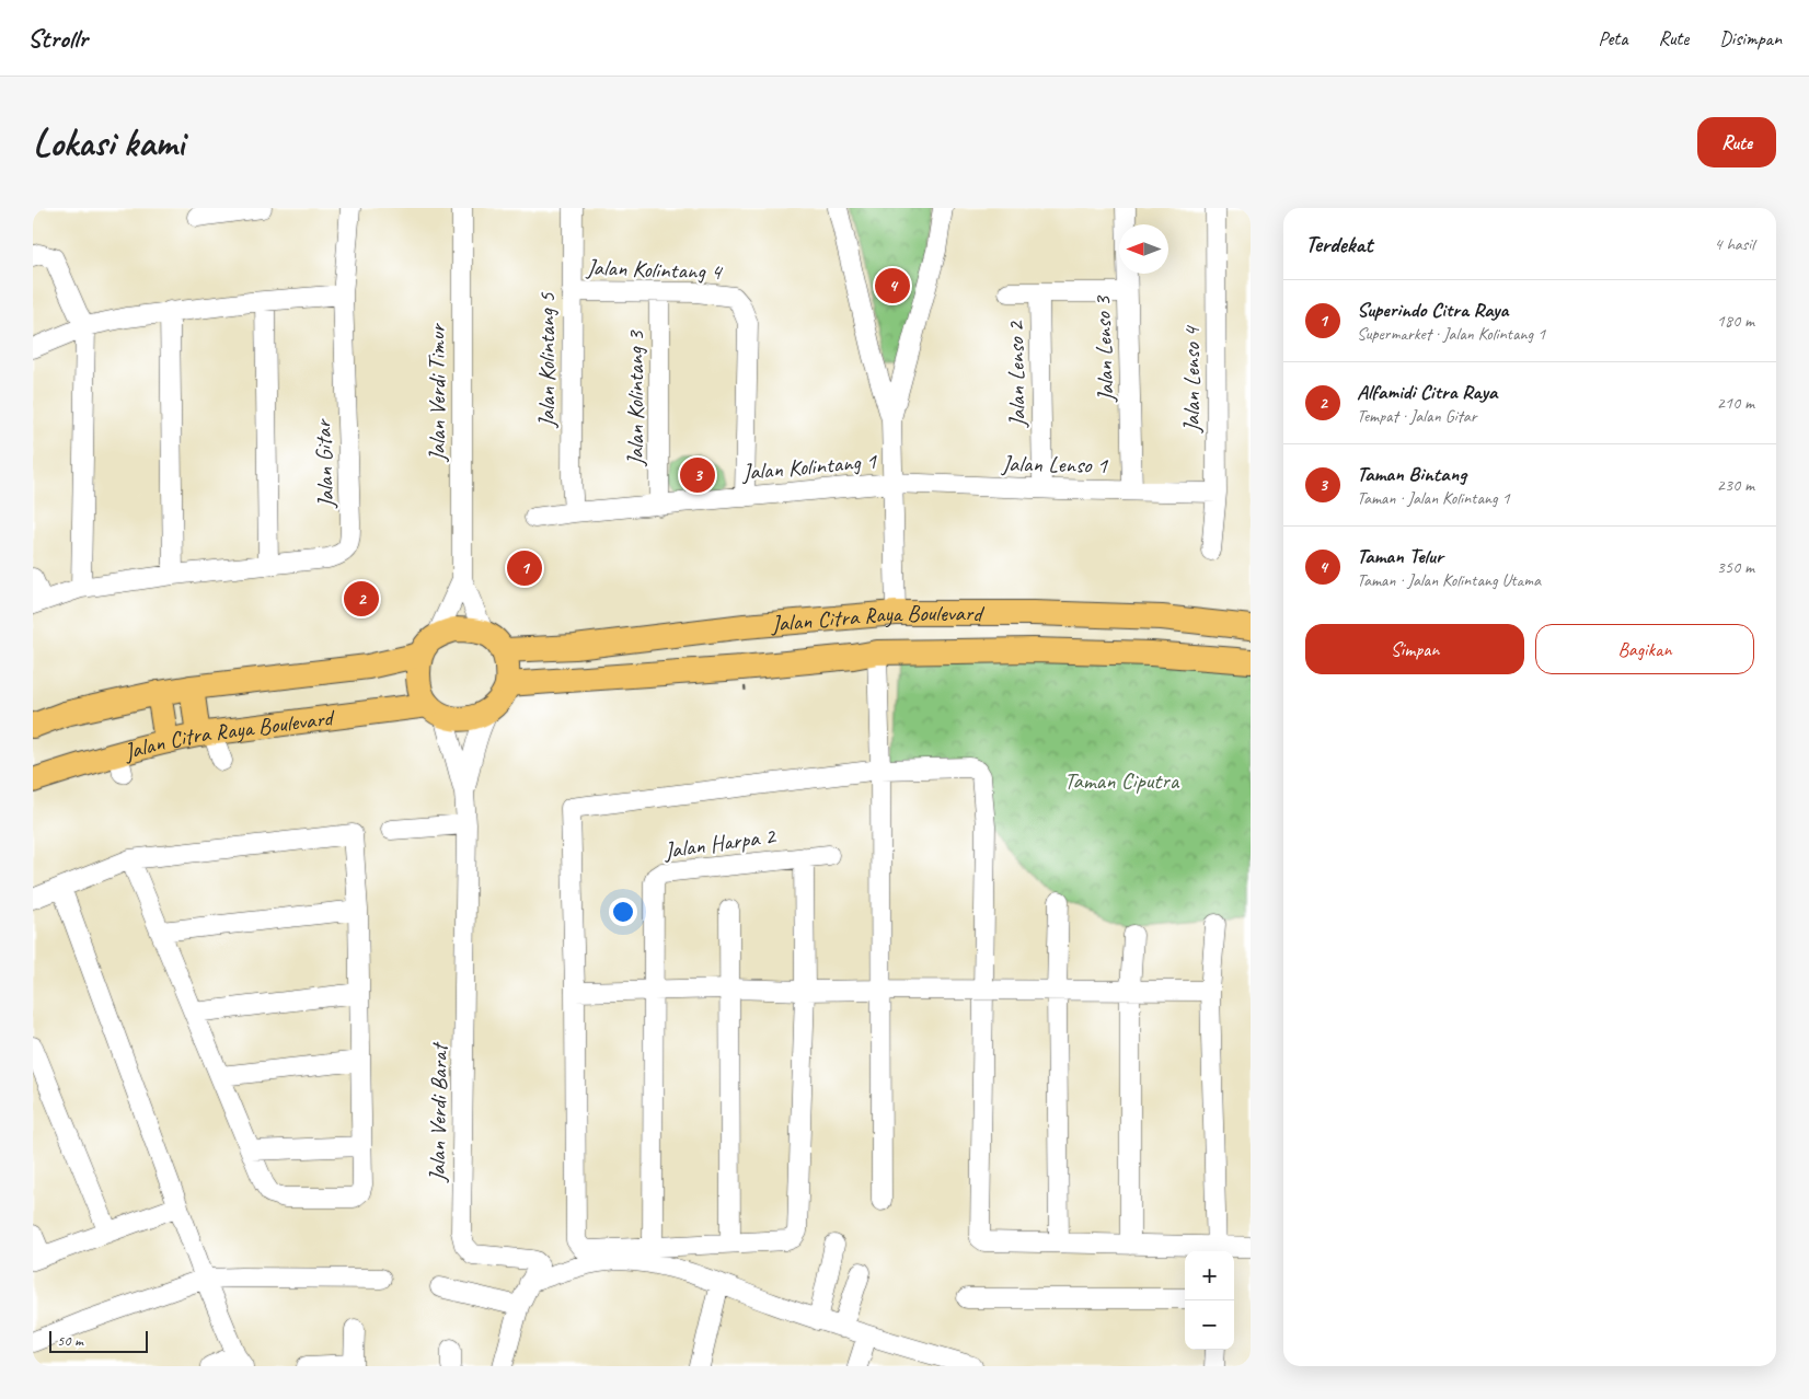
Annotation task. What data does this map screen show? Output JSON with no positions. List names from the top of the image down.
{
  "streets": {
    "main road": ["Jalan Citra Raya Boulevard"],
    "street": [
      "Jalan Kolintang 4",
      "Jalan Lenso 3",
      "Jalan Kolintang 5",
      "Jalan Lenso 2",
      "Jalan Lenso 4",
      "Jalan Verdi Timur",
      "Jalan Kolintang 3",
      "Jalan Gitar",
      "Jalan Lenso 1",
      "Jalan Kolintang 1",
      "Jalan Harpa 2",
      "Jalan Verdi Barat"
    ]
  },
  "crossings": [
    ["Jalan Kolintang 4", "Jalan Kolintang 5"],
    ["Jalan Kolintang 4", "Jalan Kolintang 3"],
    ["Jalan Kolintang 4", "Jalan Kolintang 1"],
    ["Jalan Lenso 3", "Jalan Lenso 2"],
    ["Jalan Lenso 3", "Jalan Lenso 1"],
    ["Jalan Kolintang 5", "Jalan Kolintang 1"],
    ["Jalan Lenso 2", "Jalan Lenso 1"],
    ["Jalan Lenso 4", "Jalan Lenso 1"],
    ["Jalan Verdi Timur", "Jalan Citra Raya Boulevard"],
    ["Jalan Verdi Timur", "Jalan Verdi Barat"],
    ["Jalan Kolintang 3", "Jalan Kolintang 1"],
    ["Jalan Lenso 1", "Jalan Kolintang 1"],
    ["Jalan Citra Raya Boulevard", "Jalan Verdi Barat"]
  ],
  "parks": ["Taman Ciputra"],
  "scale_bar": "50 m",
  "north": "left",
  "page": {
    "header": "Strollr",
    "nav": ["Peta", "Rute", "Disimpan"],
    "buttons": [
      "Rute",
      ["Simpan", "Bagikan"]
    ],
    "title": "Lokasi kami",
    "heading": ["Terdekat", "4 hasil"],
    "pins": [
      "4",
      "3",
      "1",
      "2"
    ],
    "list": [
      {
        "mark": "1",
        "name": "Superindo Citra Raya",
        "note": "Supermarket · Jalan Kolintang 1",
        "value": "180 m"
      },
      {
        "mark": "2",
        "name": "Alfamidi Citra Raya",
        "note": "Tempat · Jalan Gitar",
        "value": "210 m"
      },
      {
        "mark": "3",
        "name": "Taman Bintang",
        "note": "Taman · Jalan Kolintang 1",
        "value": "230 m"
      },
      {
        "mark": "4",
        "name": "Taman Telur",
        "note": "Taman · Jalan Kolintang Utama",
        "value": "350 m"
      }
    ],
    "map_buttons": ["+", "−"],
    "scale": "50 m"
  }
}
